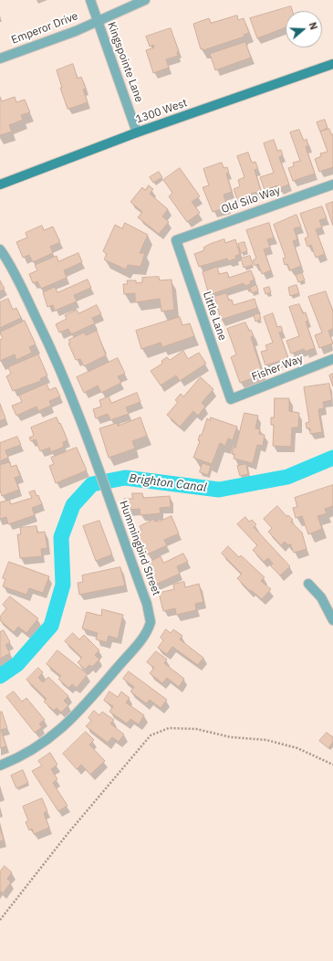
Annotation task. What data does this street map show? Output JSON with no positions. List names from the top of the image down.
{
  "streets": {
    "street": [
      "Emperor Drive",
      "Kingspointe Lane",
      "1300 West",
      "Old Silo Way",
      "Little Lane",
      "Fisher Way",
      "Hummingbird Street"
    ]
  },
  "crossings": [
    ["Emperor Drive", "Kingspointe Lane"],
    ["Kingspointe Lane", "1300 West"],
    ["Old Silo Way", "Little Lane"],
    ["Little Lane", "Fisher Way"]
  ],
  "water": ["Brighton Canal"],
  "north": "right"
}
